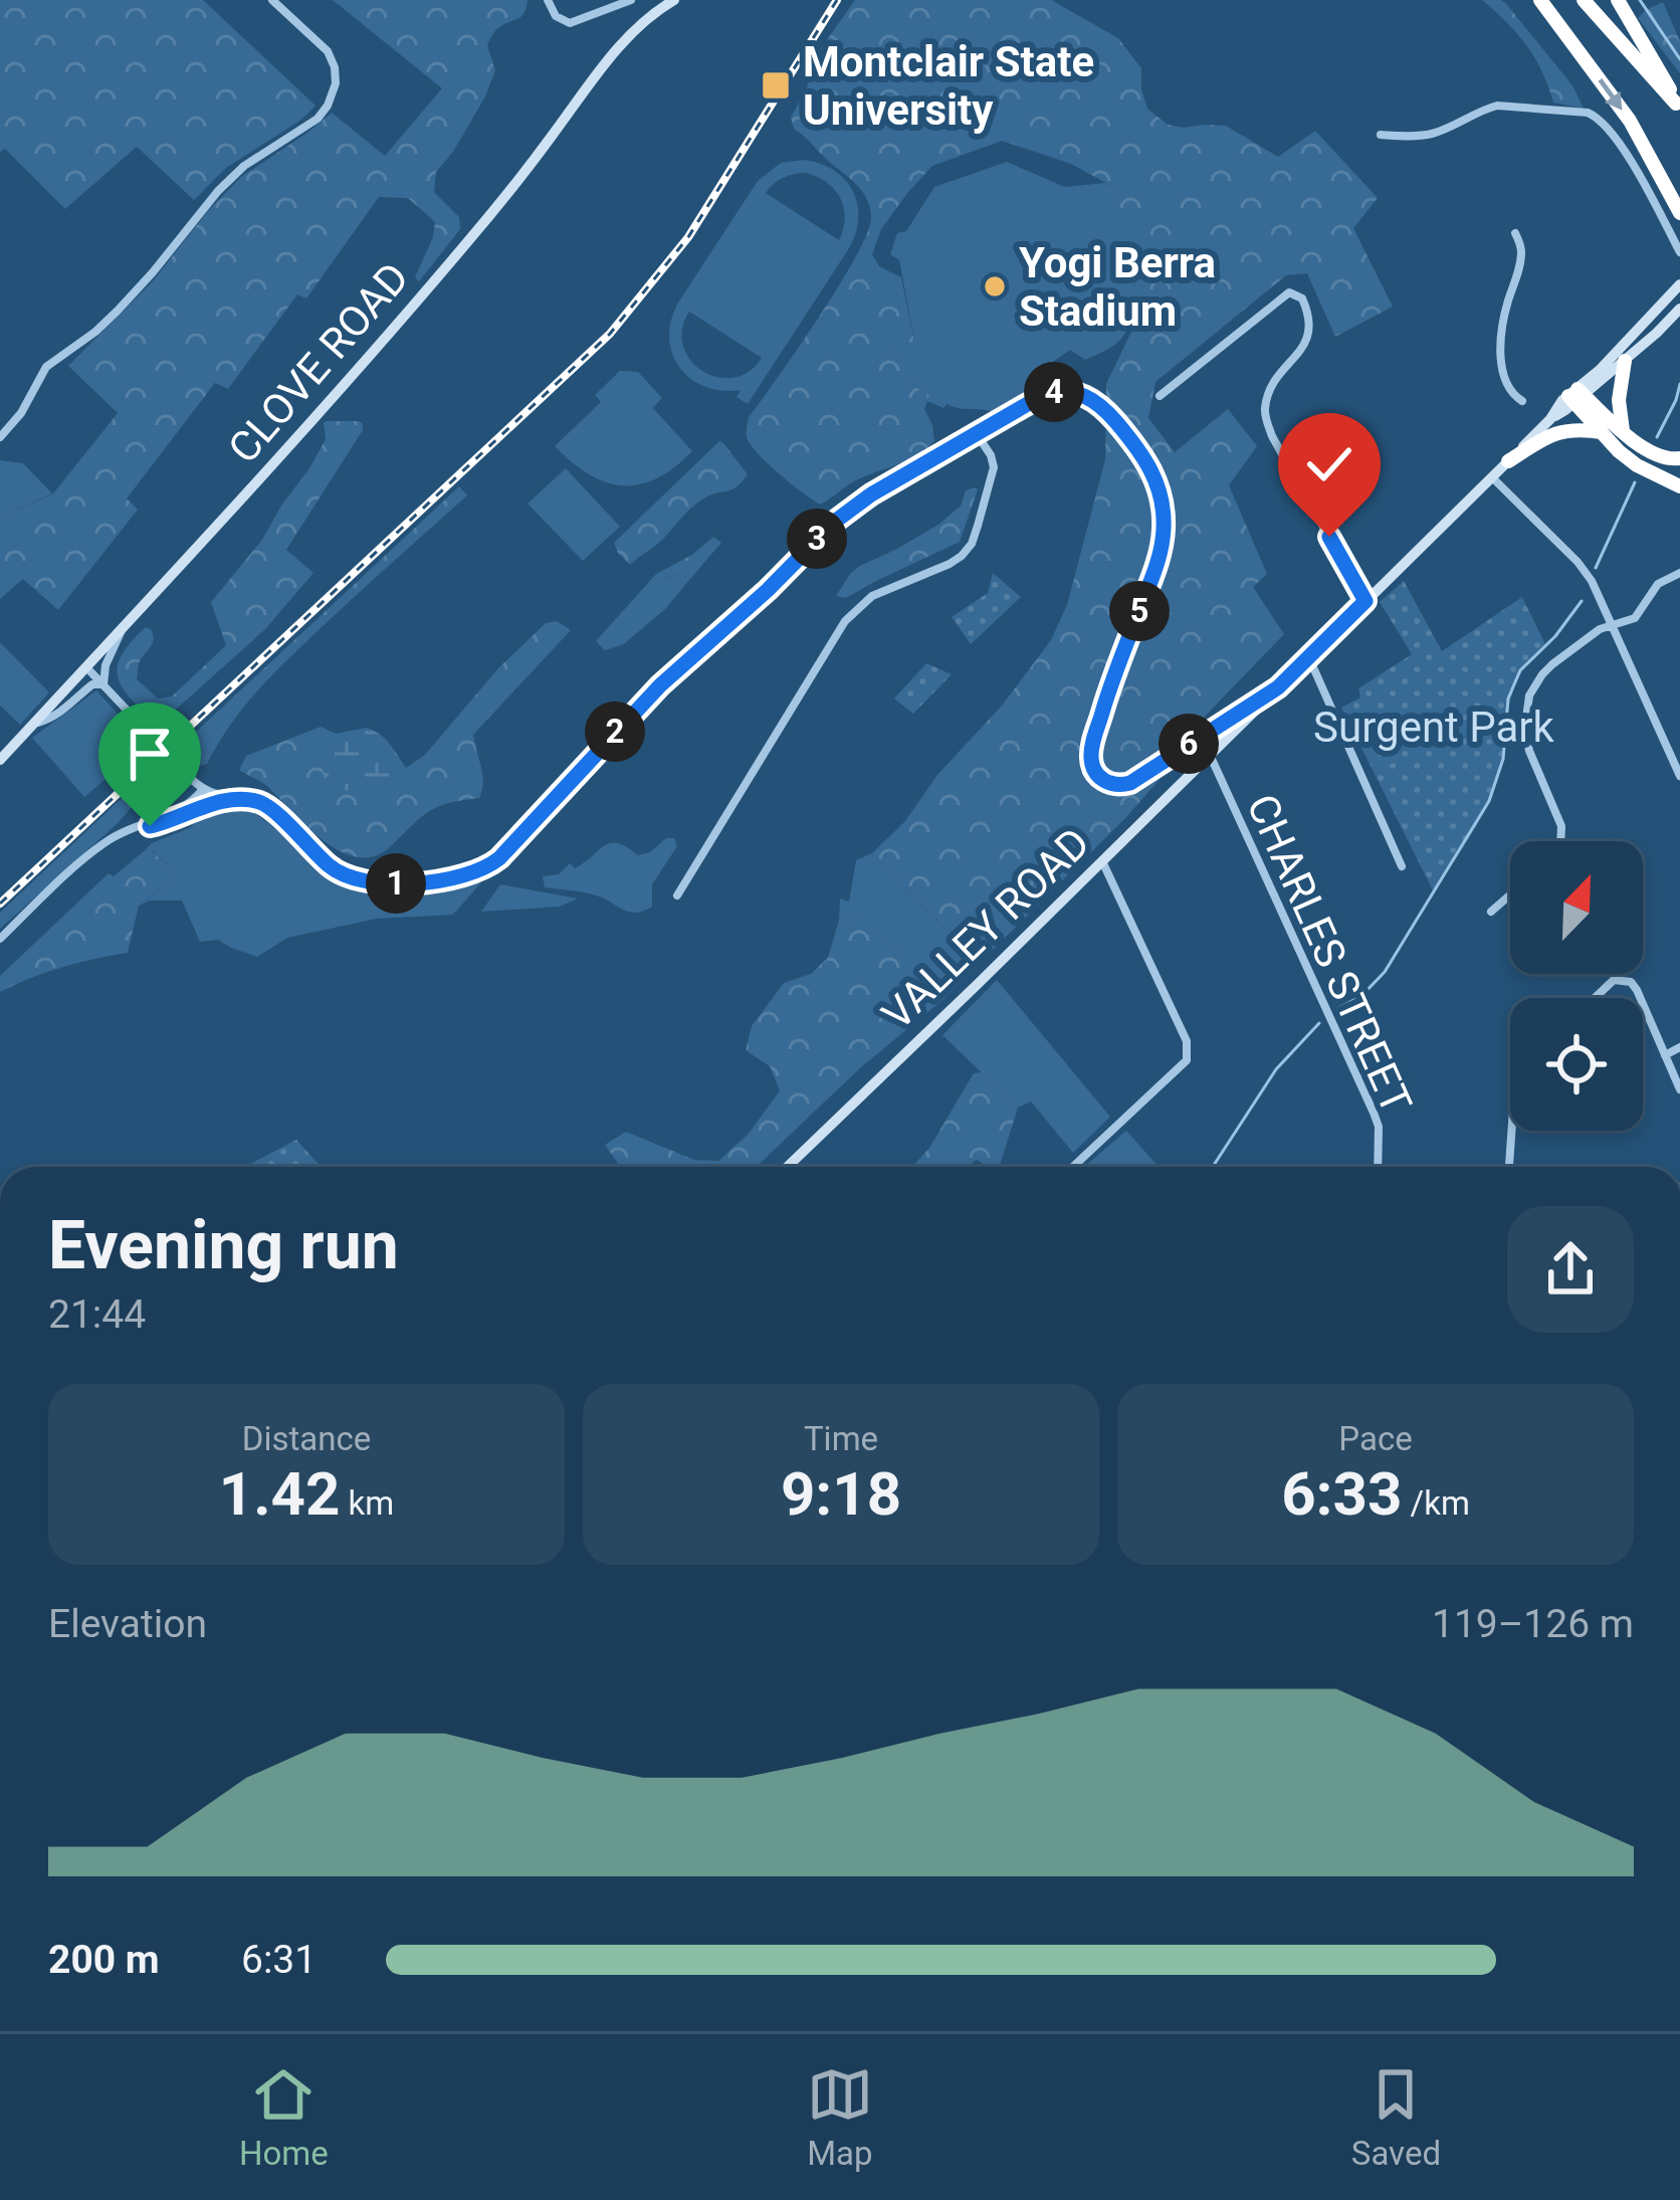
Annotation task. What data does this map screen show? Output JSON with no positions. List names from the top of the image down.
{
  "streets": {
    "main road": ["CLOVE ROAD", "VALLEY ROAD"],
    "street": ["CHARLES STREET"]
  },
  "crossings": [
    ["VALLEY ROAD", "CHARLES STREET"]
  ],
  "parks": ["Surgent Park"],
  "places": {
    "transit": ["Montclair State University"],
    "other": ["Yogi Berra Stadium"]
  },
  "north": "top right",
  "page": {
    "pins": [
      "4",
      "3",
      "5",
      "2",
      "6",
      "1"
    ],
    "heading": ["Evening run", "21:44"],
    "stats": [
      ["Distance", "1.42 km"],
      ["Time", "9:18"],
      ["Pace", "6:33 /km"]
    ],
    "chart": ["Elevation", "119–126 m"],
    "list": [
      {
        "name": "200 m",
        "note": "6:31"
      }
    ],
    "tabs": ["Home", "Map", "Saved"]
  }
}
